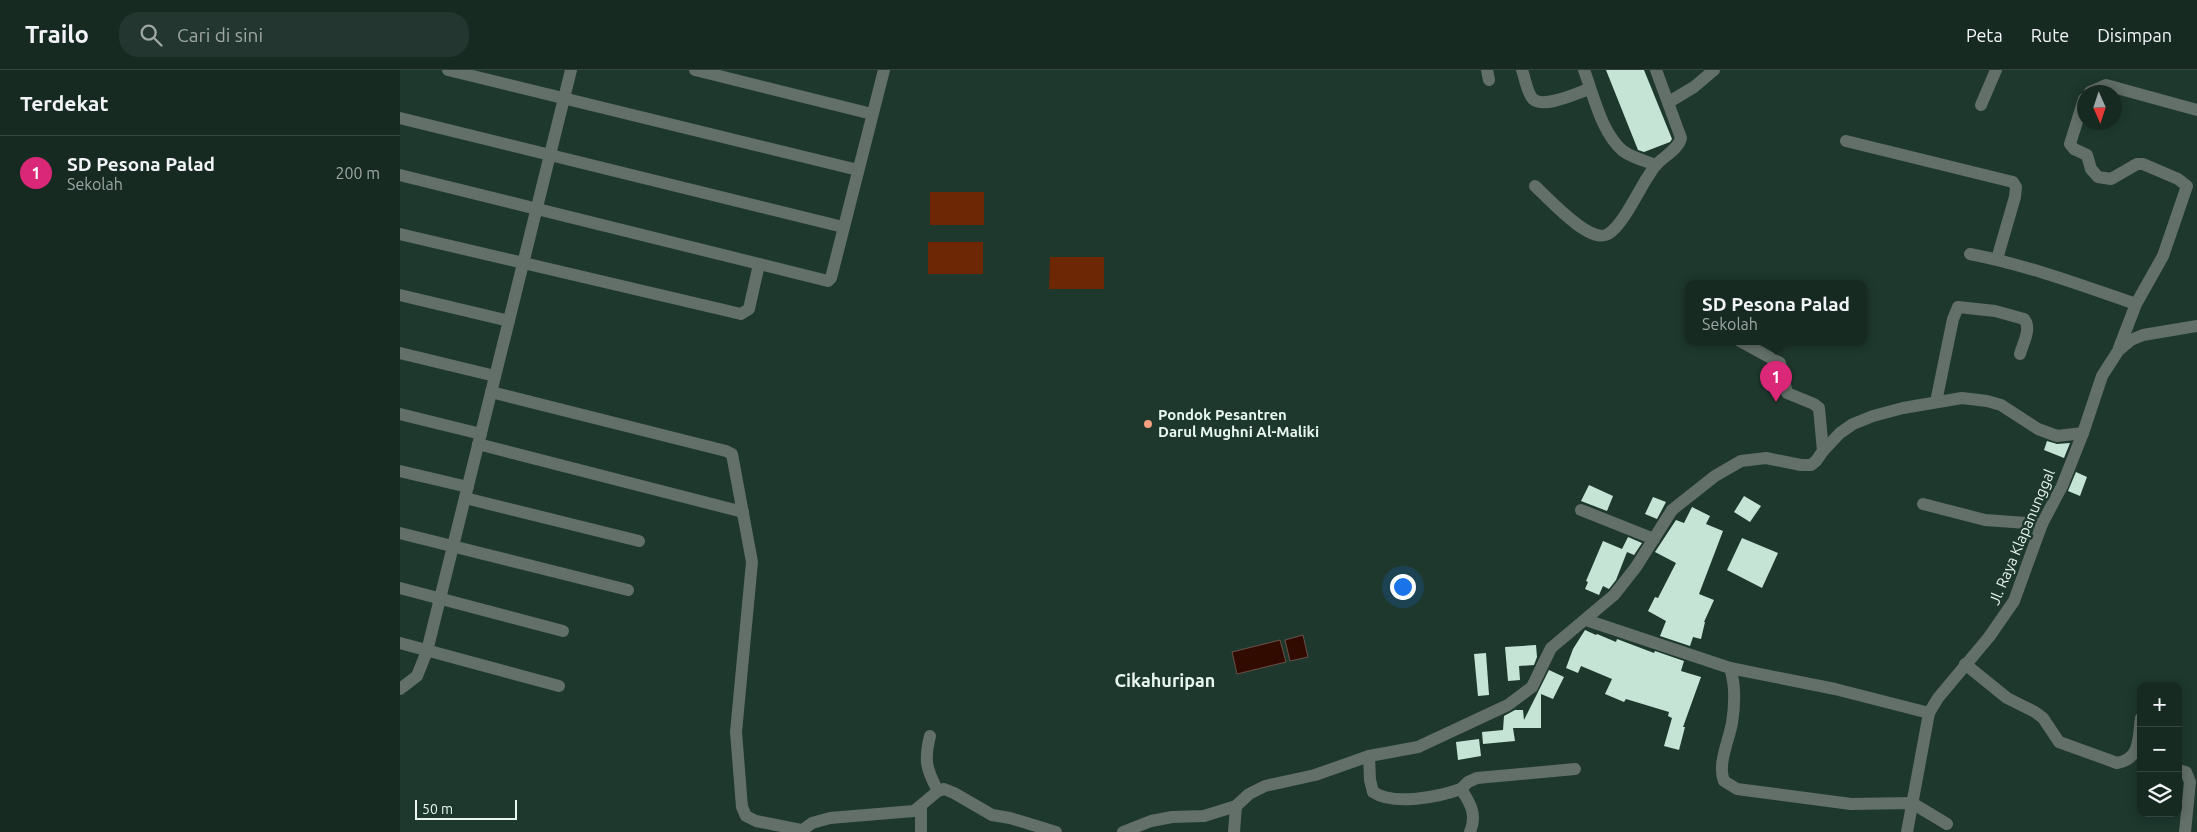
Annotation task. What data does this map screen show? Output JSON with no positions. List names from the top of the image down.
{
  "streets": {
    "street": ["Jl. Raya Klapanunggal"]
  },
  "districts": ["Cikahuripan"],
  "places": ["Pondok Pesantren Darul Mughni Al-Maliki"],
  "scale_bar": "50 m",
  "north": "bottom",
  "page": {
    "header": "Trailo",
    "search": "Cari di sini",
    "nav": ["Peta", "Rute", "Disimpan"],
    "heading": "Terdekat",
    "list": [
      {
        "mark": "1",
        "name": "SD Pesona Palad",
        "note": "Sekolah",
        "value": "200 m"
      }
    ],
    "popup": ["SD Pesona Palad", "Sekolah"],
    "pins": "1",
    "map_buttons": ["+", "−"],
    "scale": "50 m"
  }
}
